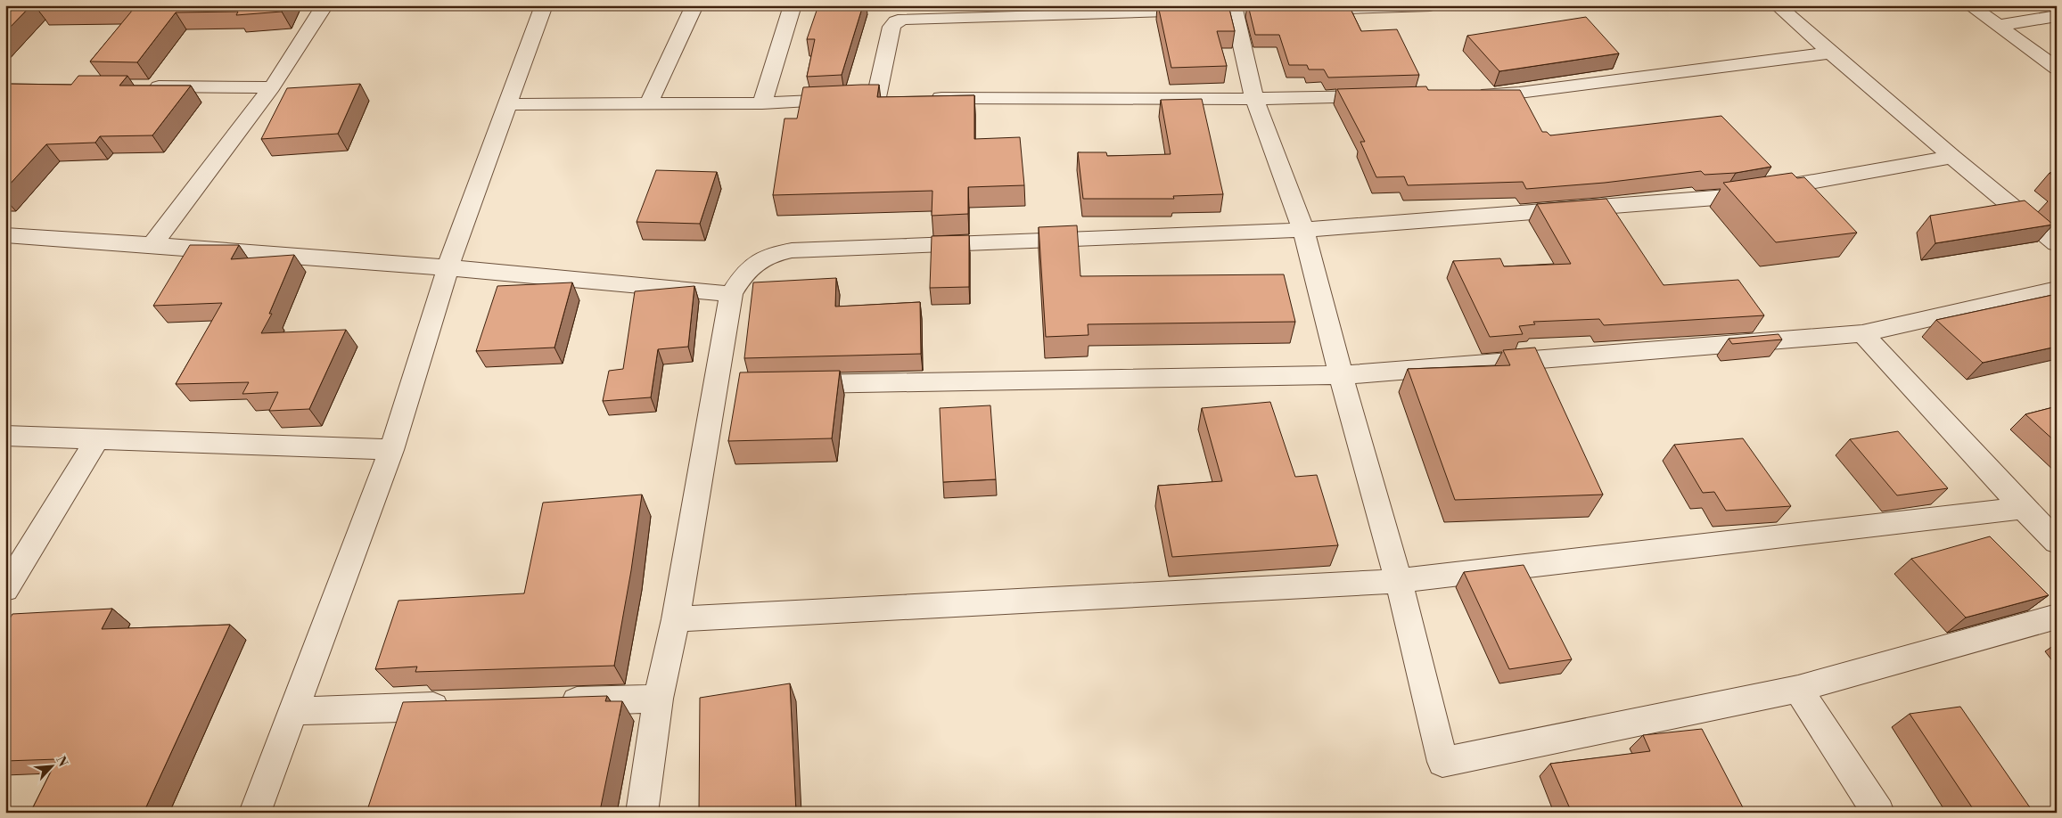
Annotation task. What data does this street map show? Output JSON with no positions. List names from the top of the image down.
{
  "north": "top right"
}
